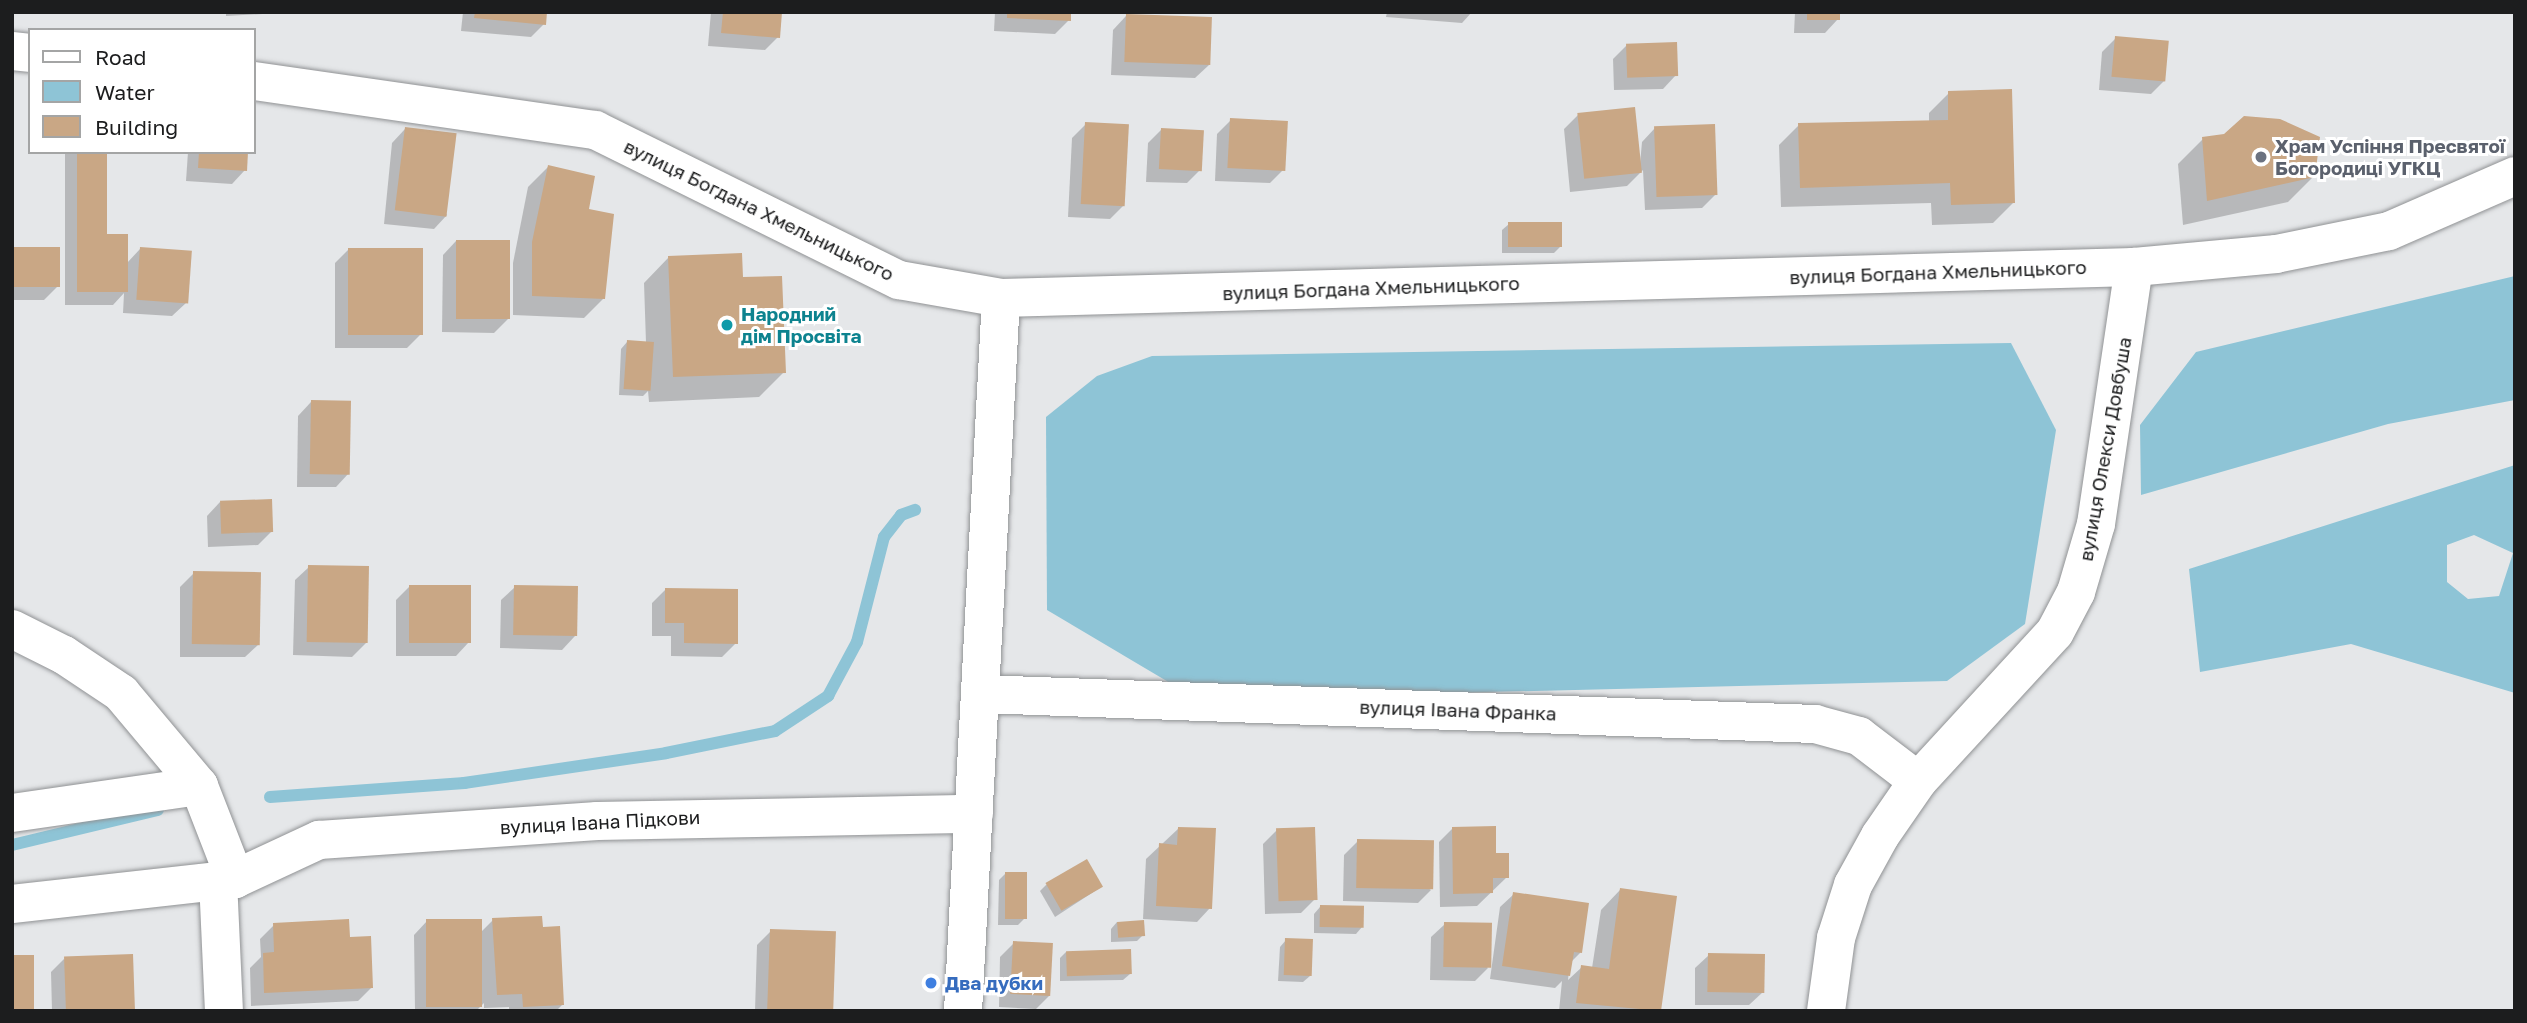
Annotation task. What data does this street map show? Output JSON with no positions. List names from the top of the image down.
{
  "streets": {
    "street": [
      "вулиця Богдана Хмельницького",
      "вулиця Олекси Довбуша",
      "вулиця Івана Франка",
      "вулиця Івана Підкови"
    ]
  },
  "crossings": [
    ["вулиця Богдана Хмельницького", "вулиця Олекси Довбуша"],
    ["вулиця Олекси Довбуша", "вулиця Івана Франка"]
  ],
  "places": ["Храм Успіння Пресвятої Богородиці УГКЦ", "Народний дім Просвіта", "Два дубки"],
  "legend": ["Road", "Water", "Building"]
}
